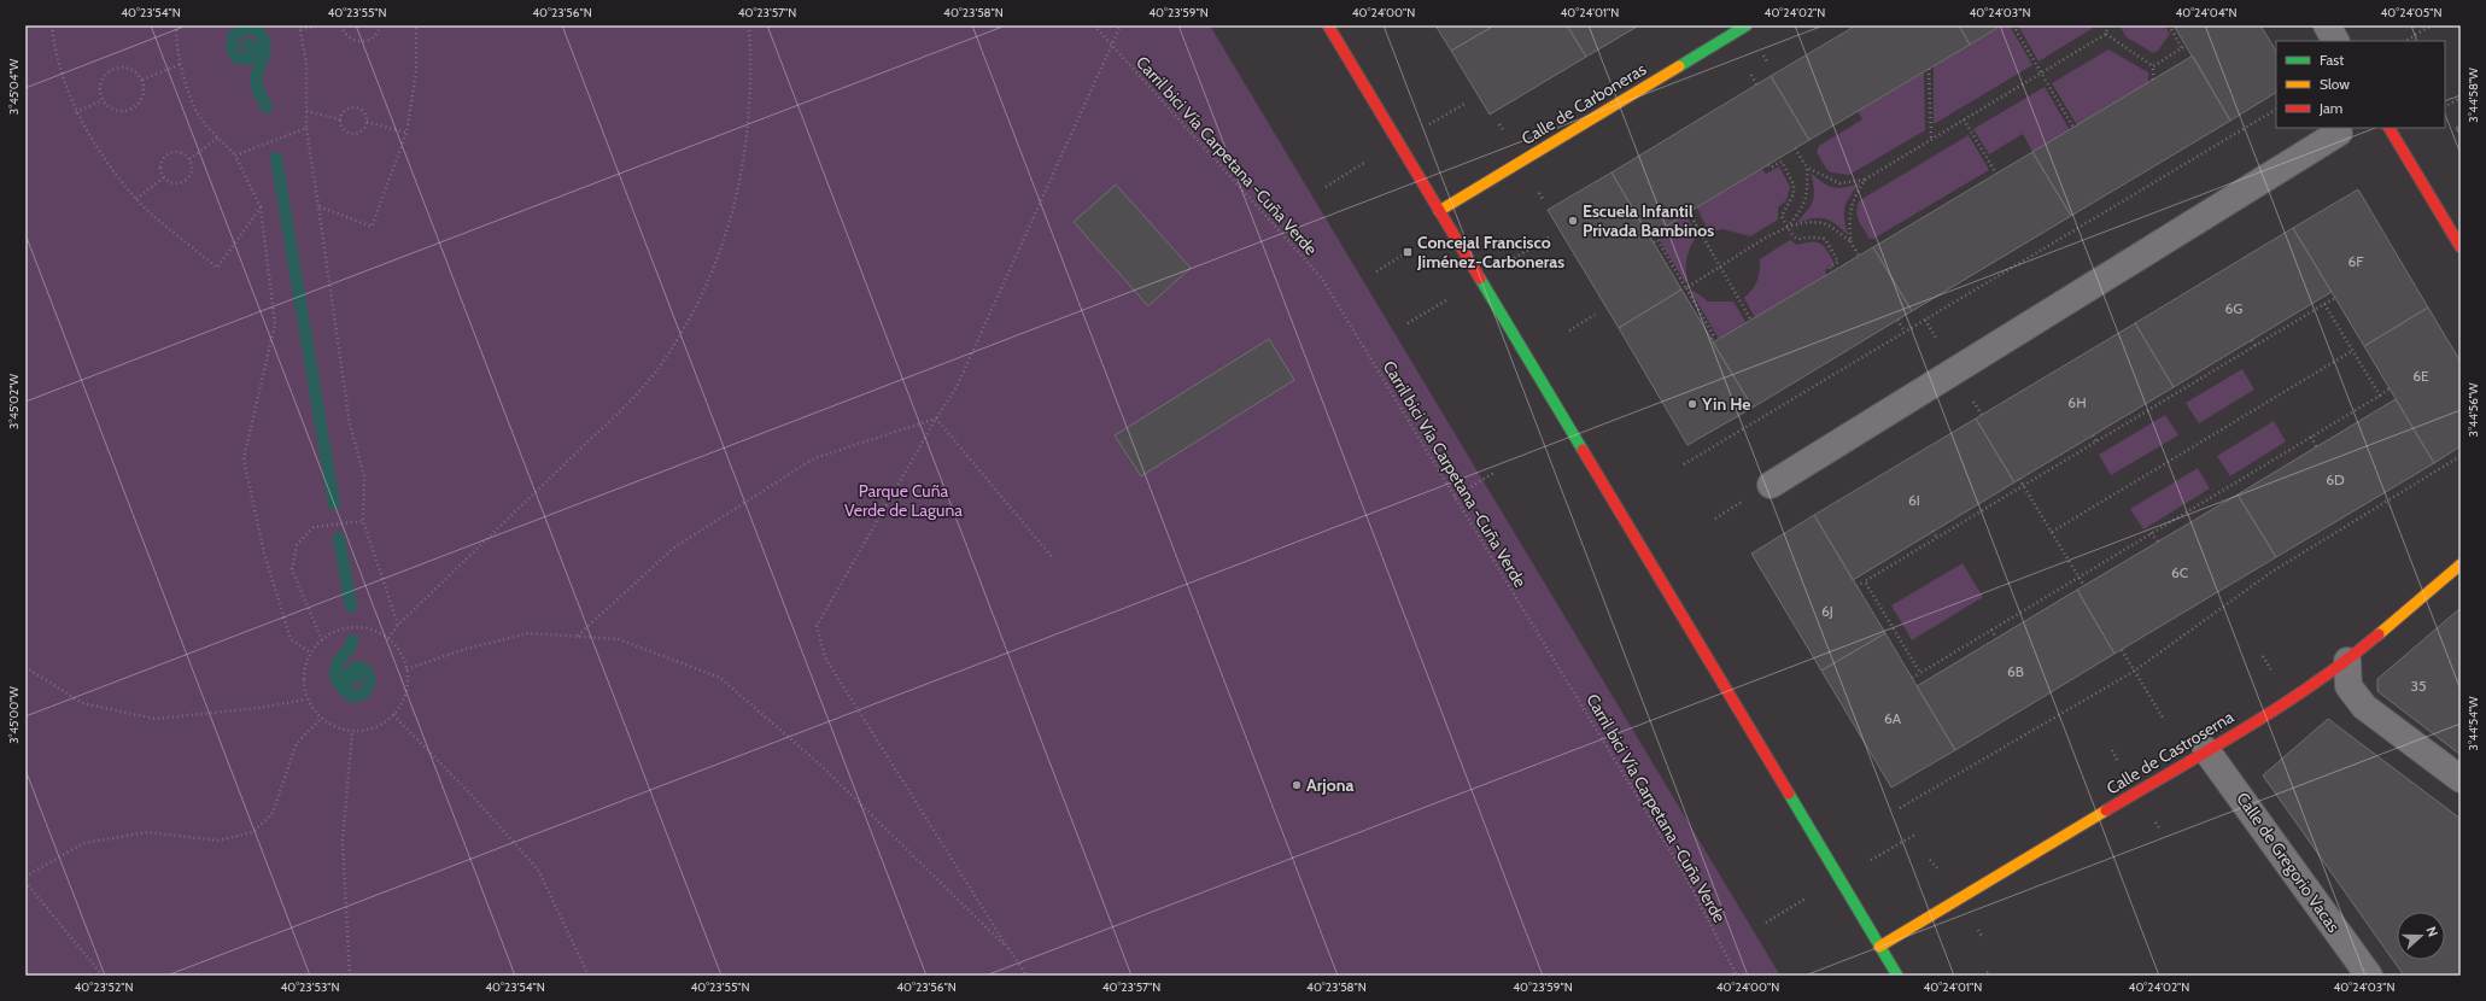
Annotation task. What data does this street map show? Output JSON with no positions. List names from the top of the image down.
{
  "streets": {
    "street": ["Calle de Carboneras", "Calle de Castroserna", "Calle de Gregorio Vacas"],
    "path": ["Carril bici Vía Carpetana -Cuña Verde"]
  },
  "crossings": [
    ["Calle de Castroserna", "Calle de Gregorio Vacas"]
  ],
  "parks": ["Parque Cuña Verde de Laguna"],
  "places": {
    "other": ["Escuela Infantil Privada Bambinos", "Yin He", "Arjona"],
    "transit": ["Concejal Francisco Jiménez-Carboneras"]
  },
  "house_numbers": [
    "6F",
    "6G",
    "6E",
    "6H",
    "6D",
    "6I",
    "6C",
    "6J",
    "6B",
    "35",
    "6A"
  ],
  "legend": ["Fast", "Slow", "Jam"],
  "north": "right",
  "coordinates": [
    "40°23'54\"N",
    "40°23'55\"N",
    "40°23'56\"N",
    "40°23'57\"N",
    "40°23'58\"N",
    "40°23'59\"N",
    "40°24'00\"N",
    "40°24'01\"N",
    "40°24'02\"N",
    "40°24'03\"N",
    "40°24'04\"N",
    "40°24'05\"N",
    "3°45'04\"W",
    "3°44'58\"W",
    "3°45'02\"W",
    "3°44'56\"W",
    "3°45'00\"W",
    "3°44'54\"W",
    "40°23'52\"N",
    "40°23'53\"N"
  ]
}
